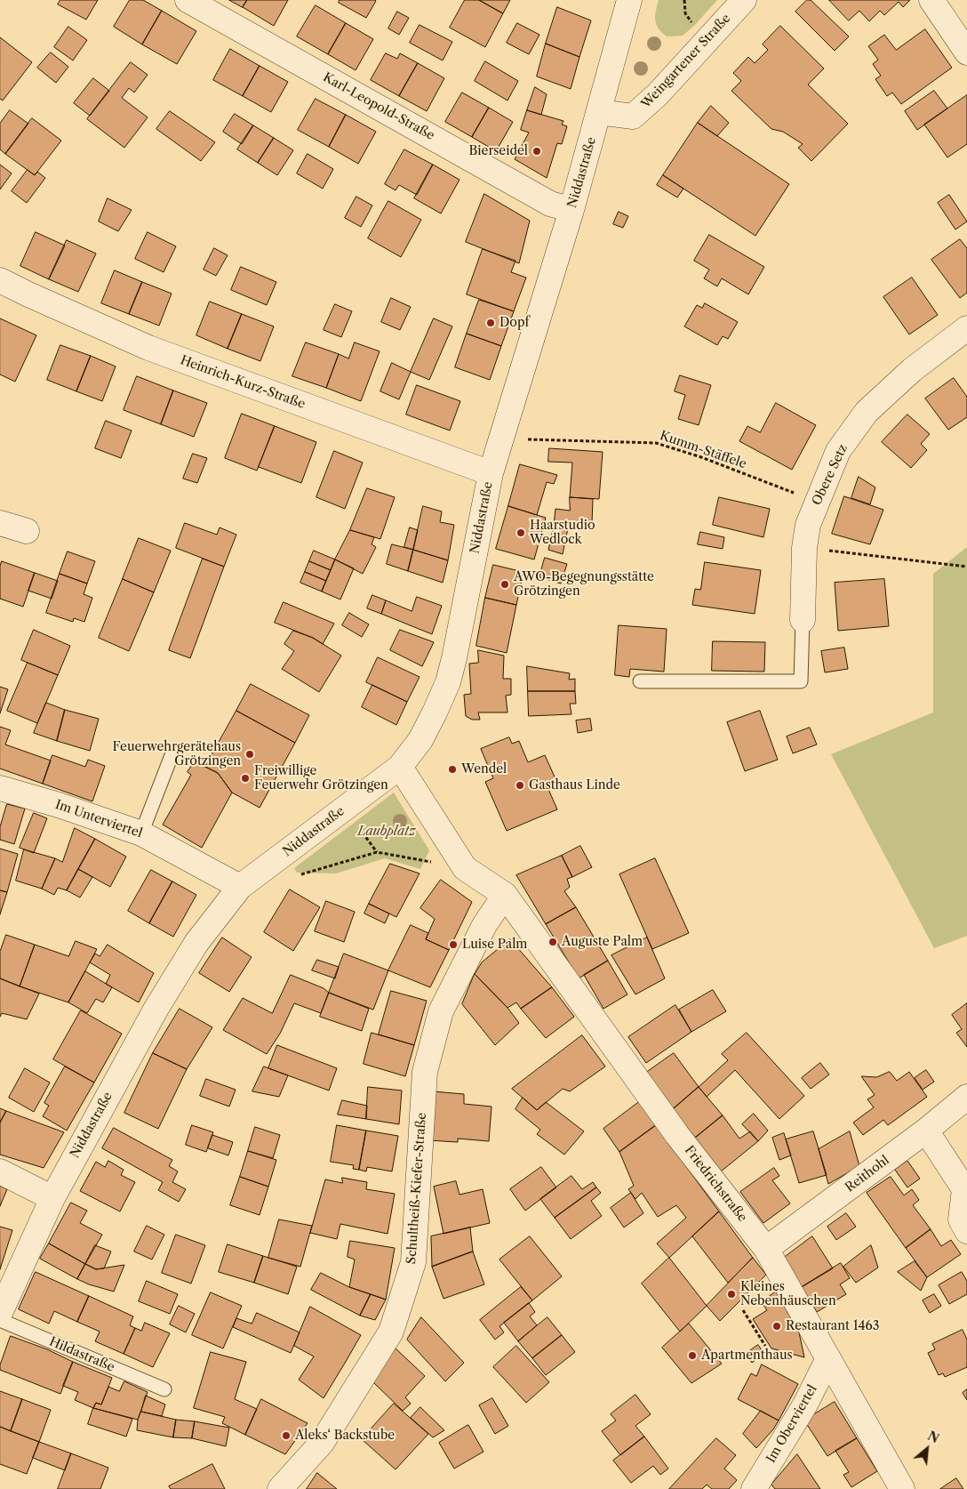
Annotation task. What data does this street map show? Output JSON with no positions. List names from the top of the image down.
{
  "streets": {
    "street": [
      "Weingartener Straße",
      "Karl-Leopold-Straße",
      "Niddastraße",
      "Heinrich-Kurz-Straße",
      "Obere Setz",
      "Im Unterviertel",
      "Reithohl",
      "Friedrichstraße",
      "Schultheiß-Kiefer-Straße",
      "Im Oberviertel"
    ],
    "lane": ["Hildastraße"],
    "path": ["Kumm-Stäffele"]
  },
  "crossings": [
    ["Weingartener Straße", "Niddastraße"],
    ["Karl-Leopold-Straße", "Niddastraße"],
    ["Niddastraße", "Heinrich-Kurz-Straße"],
    ["Niddastraße", "Im Unterviertel"],
    ["Kumm-Stäffele", "Obere Setz"],
    ["Reithohl", "Friedrichstraße"],
    ["Friedrichstraße", "Schultheiß-Kiefer-Straße"],
    ["Friedrichstraße", "Im Oberviertel"]
  ],
  "parks": ["Laubplatz"],
  "places": [
    "Bierseidel",
    "Dopf",
    "Haarstudio Wedlock",
    "AWO-Begegnungsstätte Grötzingen",
    "Feuerwehrgerätehaus Grötzingen",
    "Wendel",
    "Freiwillige Feuerwehr Grötzingen",
    "Gasthaus Linde",
    "Auguste Palm",
    "Luise Palm",
    "Kleines Nebenhäuschen",
    "Restaurant 1463",
    "Apartmenthaus",
    "Aleks‘ Backstube"
  ],
  "north": "top right"
}
